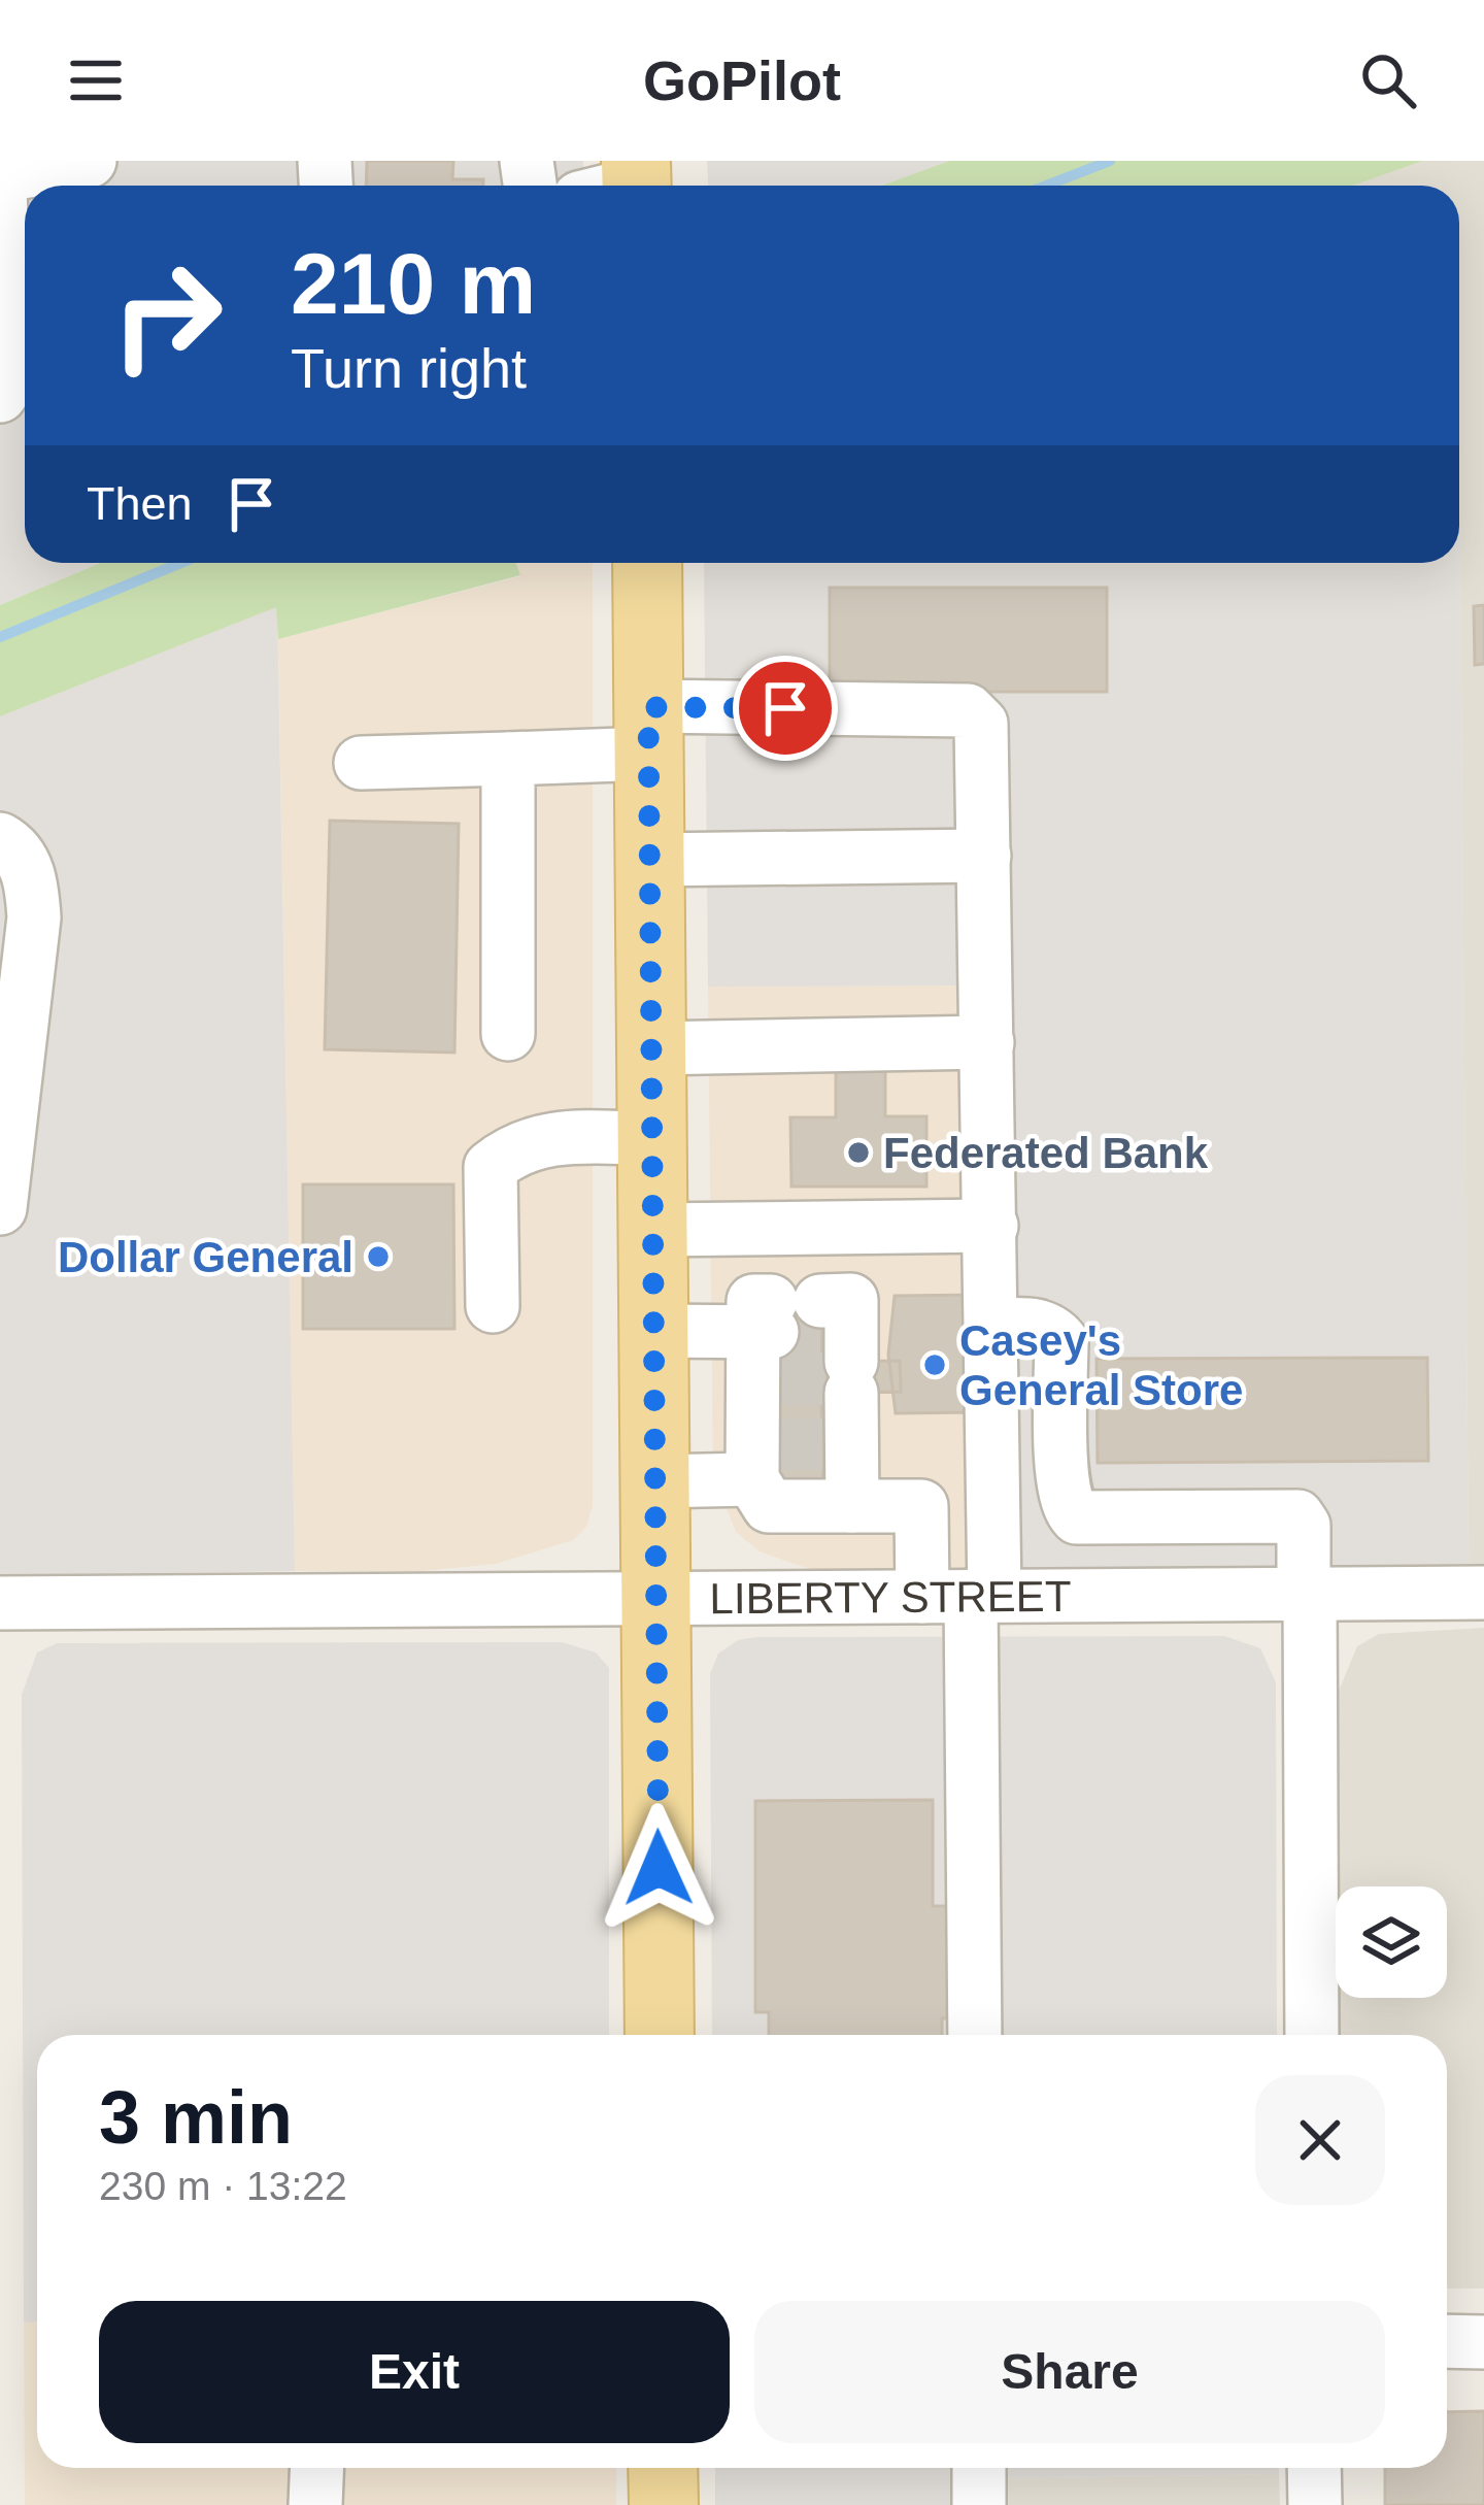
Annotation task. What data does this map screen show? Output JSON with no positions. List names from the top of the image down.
{
  "streets": {
    "street": ["LIBERTY STREET"]
  },
  "places": ["Federated Bank", "Dollar General", "Casey's General Store"],
  "page": {
    "header": "GoPilot",
    "turn": ["210 m", "Turn right"],
    "then": "Then",
    "heading": ["3 min", "230 m · 13:22"],
    "buttons": ["Exit", "Share"]
  }
}
